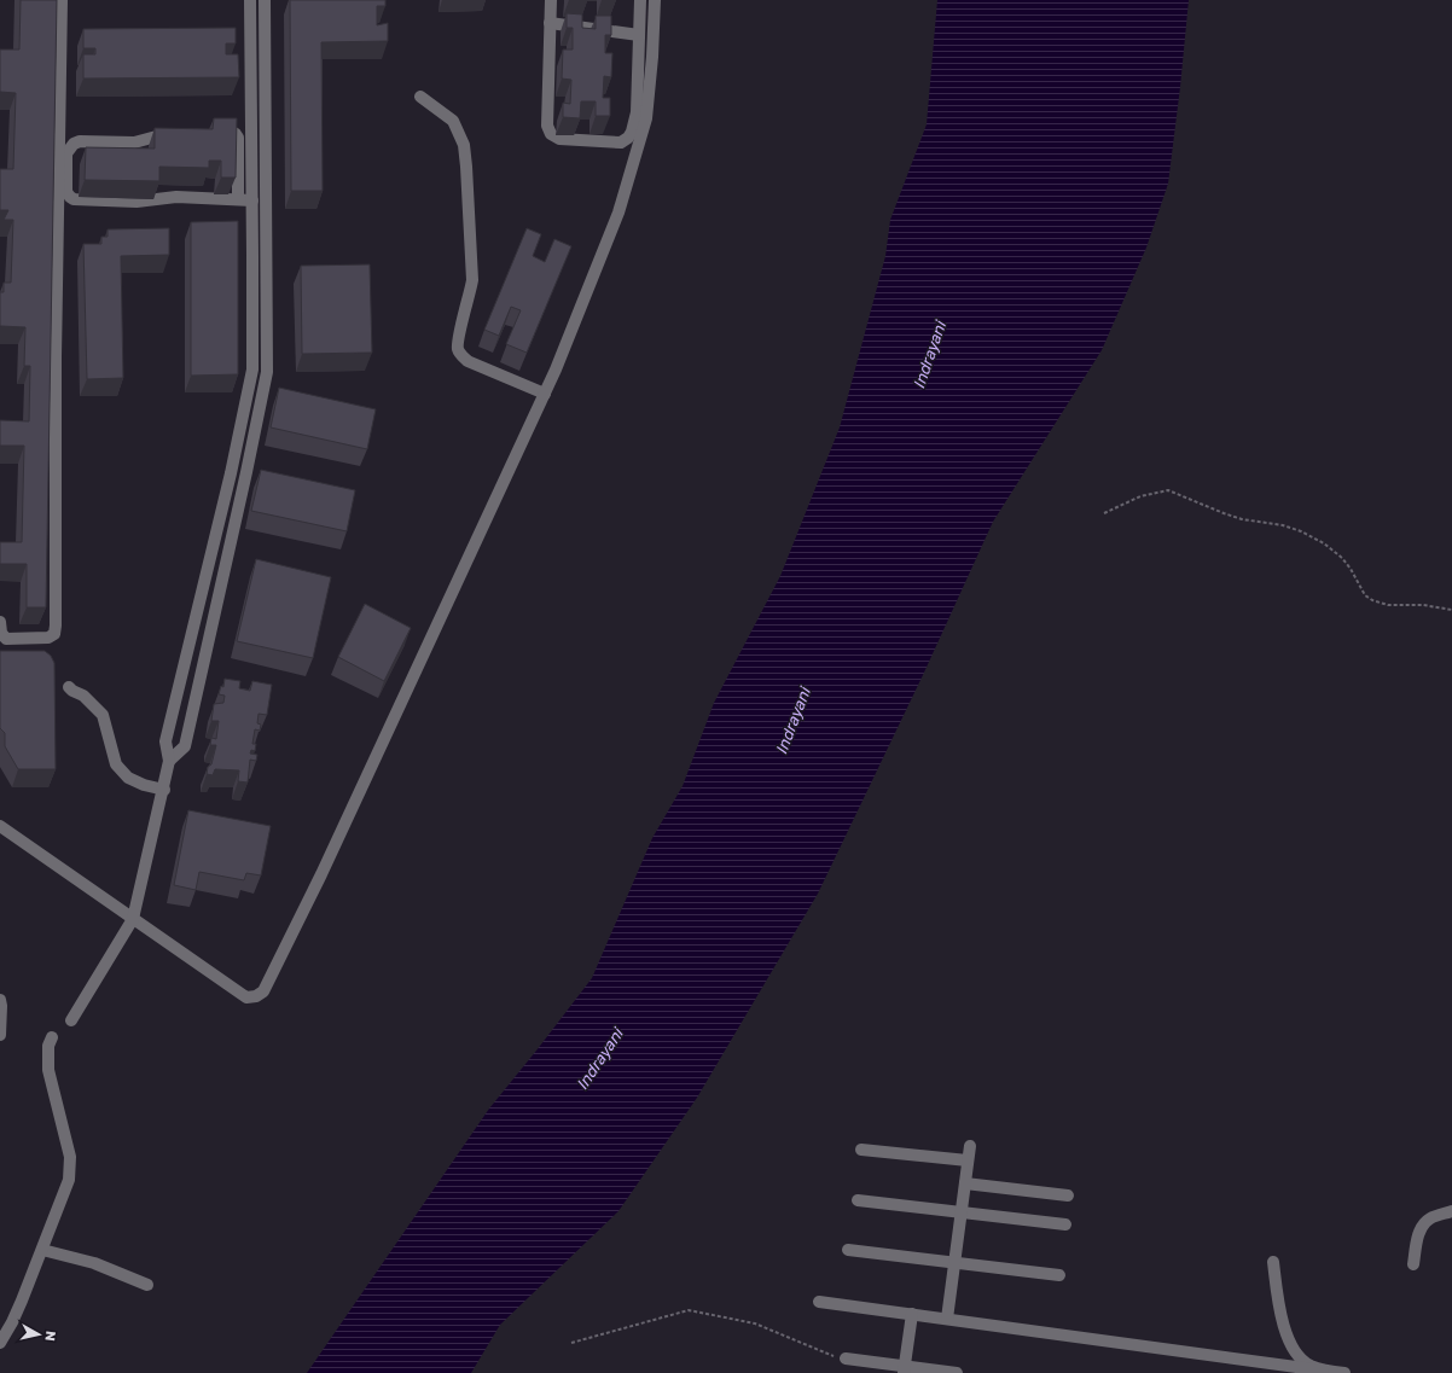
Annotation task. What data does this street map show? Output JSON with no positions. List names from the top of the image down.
{
  "water": ["Indrayani"],
  "north": "right"
}
